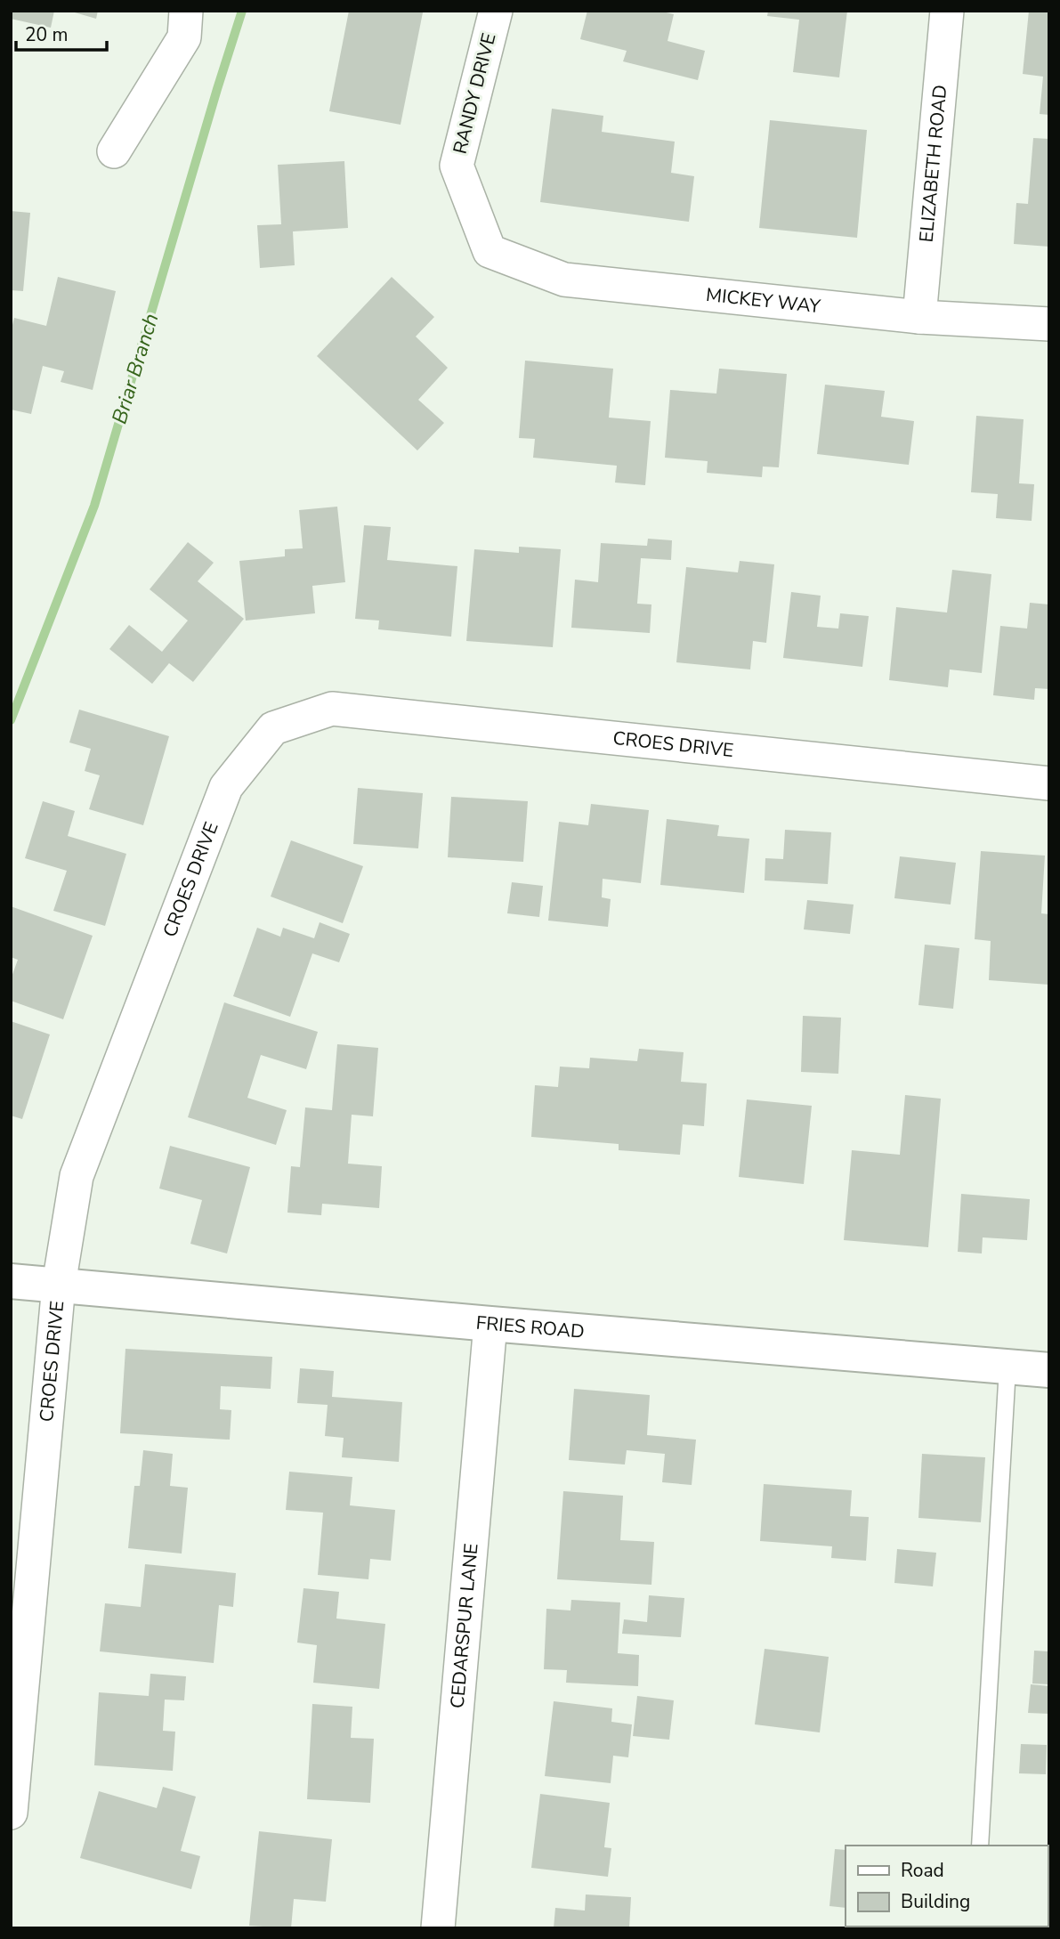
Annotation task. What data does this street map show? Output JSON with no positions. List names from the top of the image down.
{
  "streets": {
    "street": [
      "RANDY DRIVE",
      "ELIZABETH ROAD",
      "MICKEY WAY",
      "CROES DRIVE",
      "FRIES ROAD",
      "CEDARSPUR LANE"
    ]
  },
  "crossings": [
    ["RANDY DRIVE", "MICKEY WAY"],
    ["ELIZABETH ROAD", "MICKEY WAY"],
    ["CROES DRIVE", "FRIES ROAD"],
    ["FRIES ROAD", "CEDARSPUR LANE"]
  ],
  "water": ["Briar Branch"],
  "legend": ["Road", "Building"],
  "scale_bar": "20 m"
}
